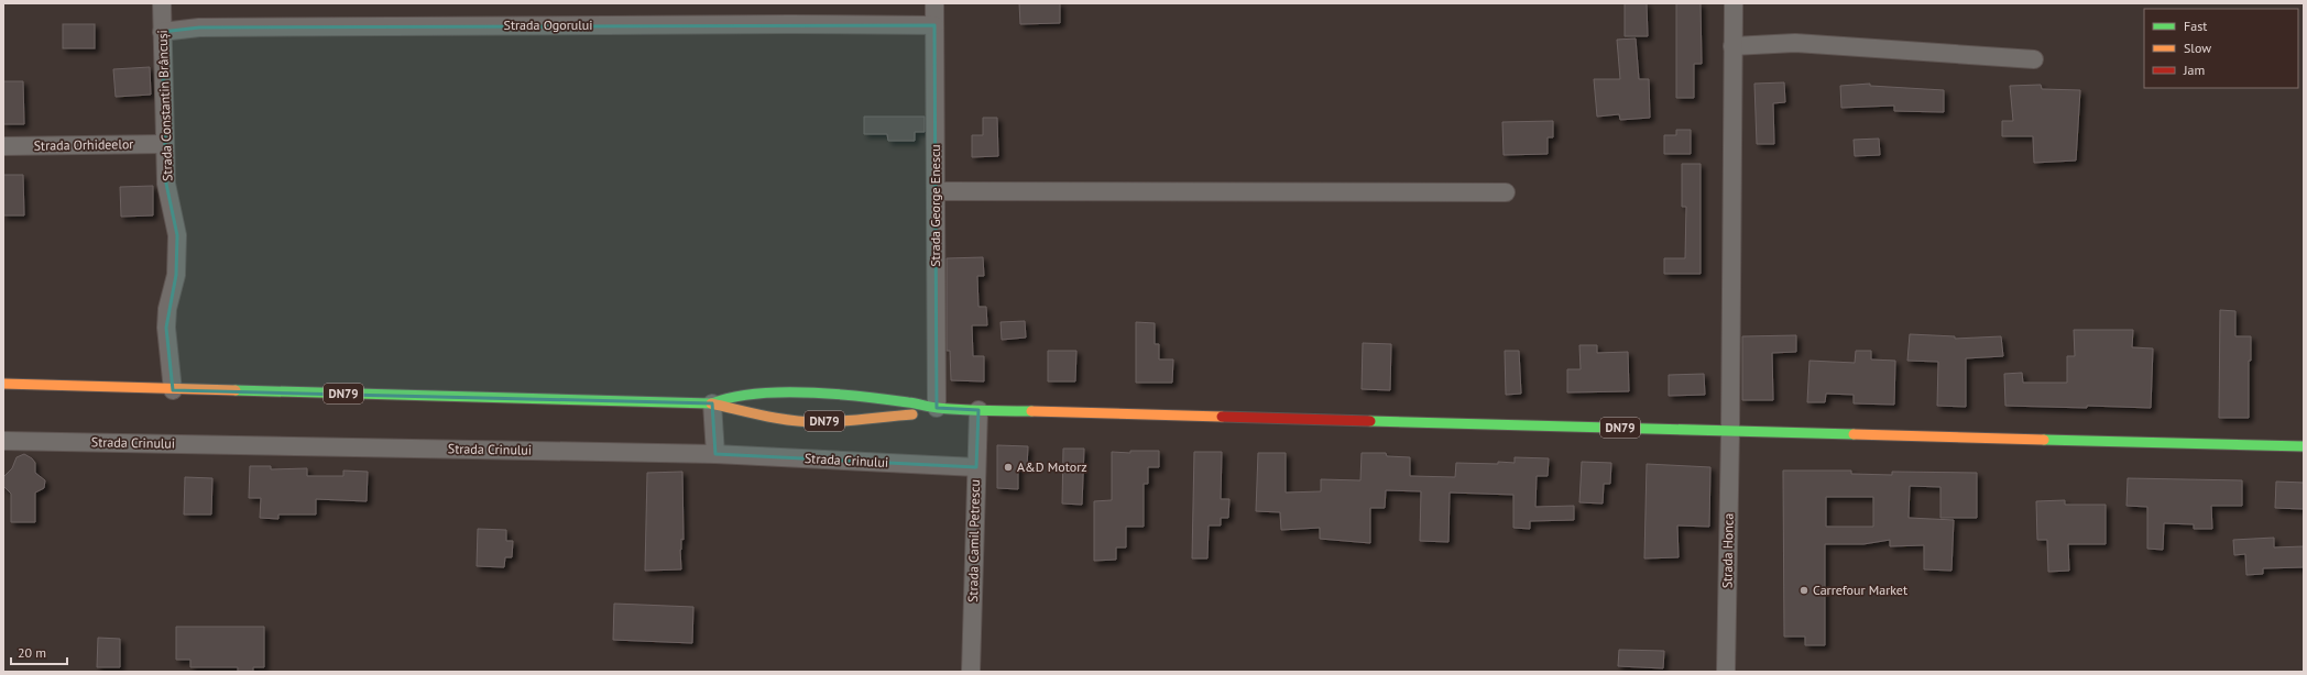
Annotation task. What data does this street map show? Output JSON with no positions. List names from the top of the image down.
{
  "streets": {
    "highway": ["DN79"],
    "street": [
      "Strada Ogorului",
      "Strada Constantin Brâncuși",
      "Strada Orhideelor",
      "Strada George Enescu",
      "Strada Crinului",
      "Strada Camil Petrescu",
      "Strada Honca"
    ]
  },
  "crossings": [
    ["Strada Ogorului", "Strada Constantin Brâncuși"],
    ["Strada Ogorului", "Strada George Enescu"],
    ["Strada Constantin Brâncuși", "Strada Orhideelor"],
    ["Strada Constantin Brâncuși", "DN79"],
    ["Strada George Enescu", "DN79"],
    ["DN79", "Strada Camil Petrescu"],
    ["DN79", "Strada Honca"],
    ["Strada Crinului", "Strada Camil Petrescu"]
  ],
  "places": ["A&D Motorz", "Carrefour Market"],
  "legend": ["Fast", "Slow", "Jam"],
  "scale_bar": "20 m"
}
